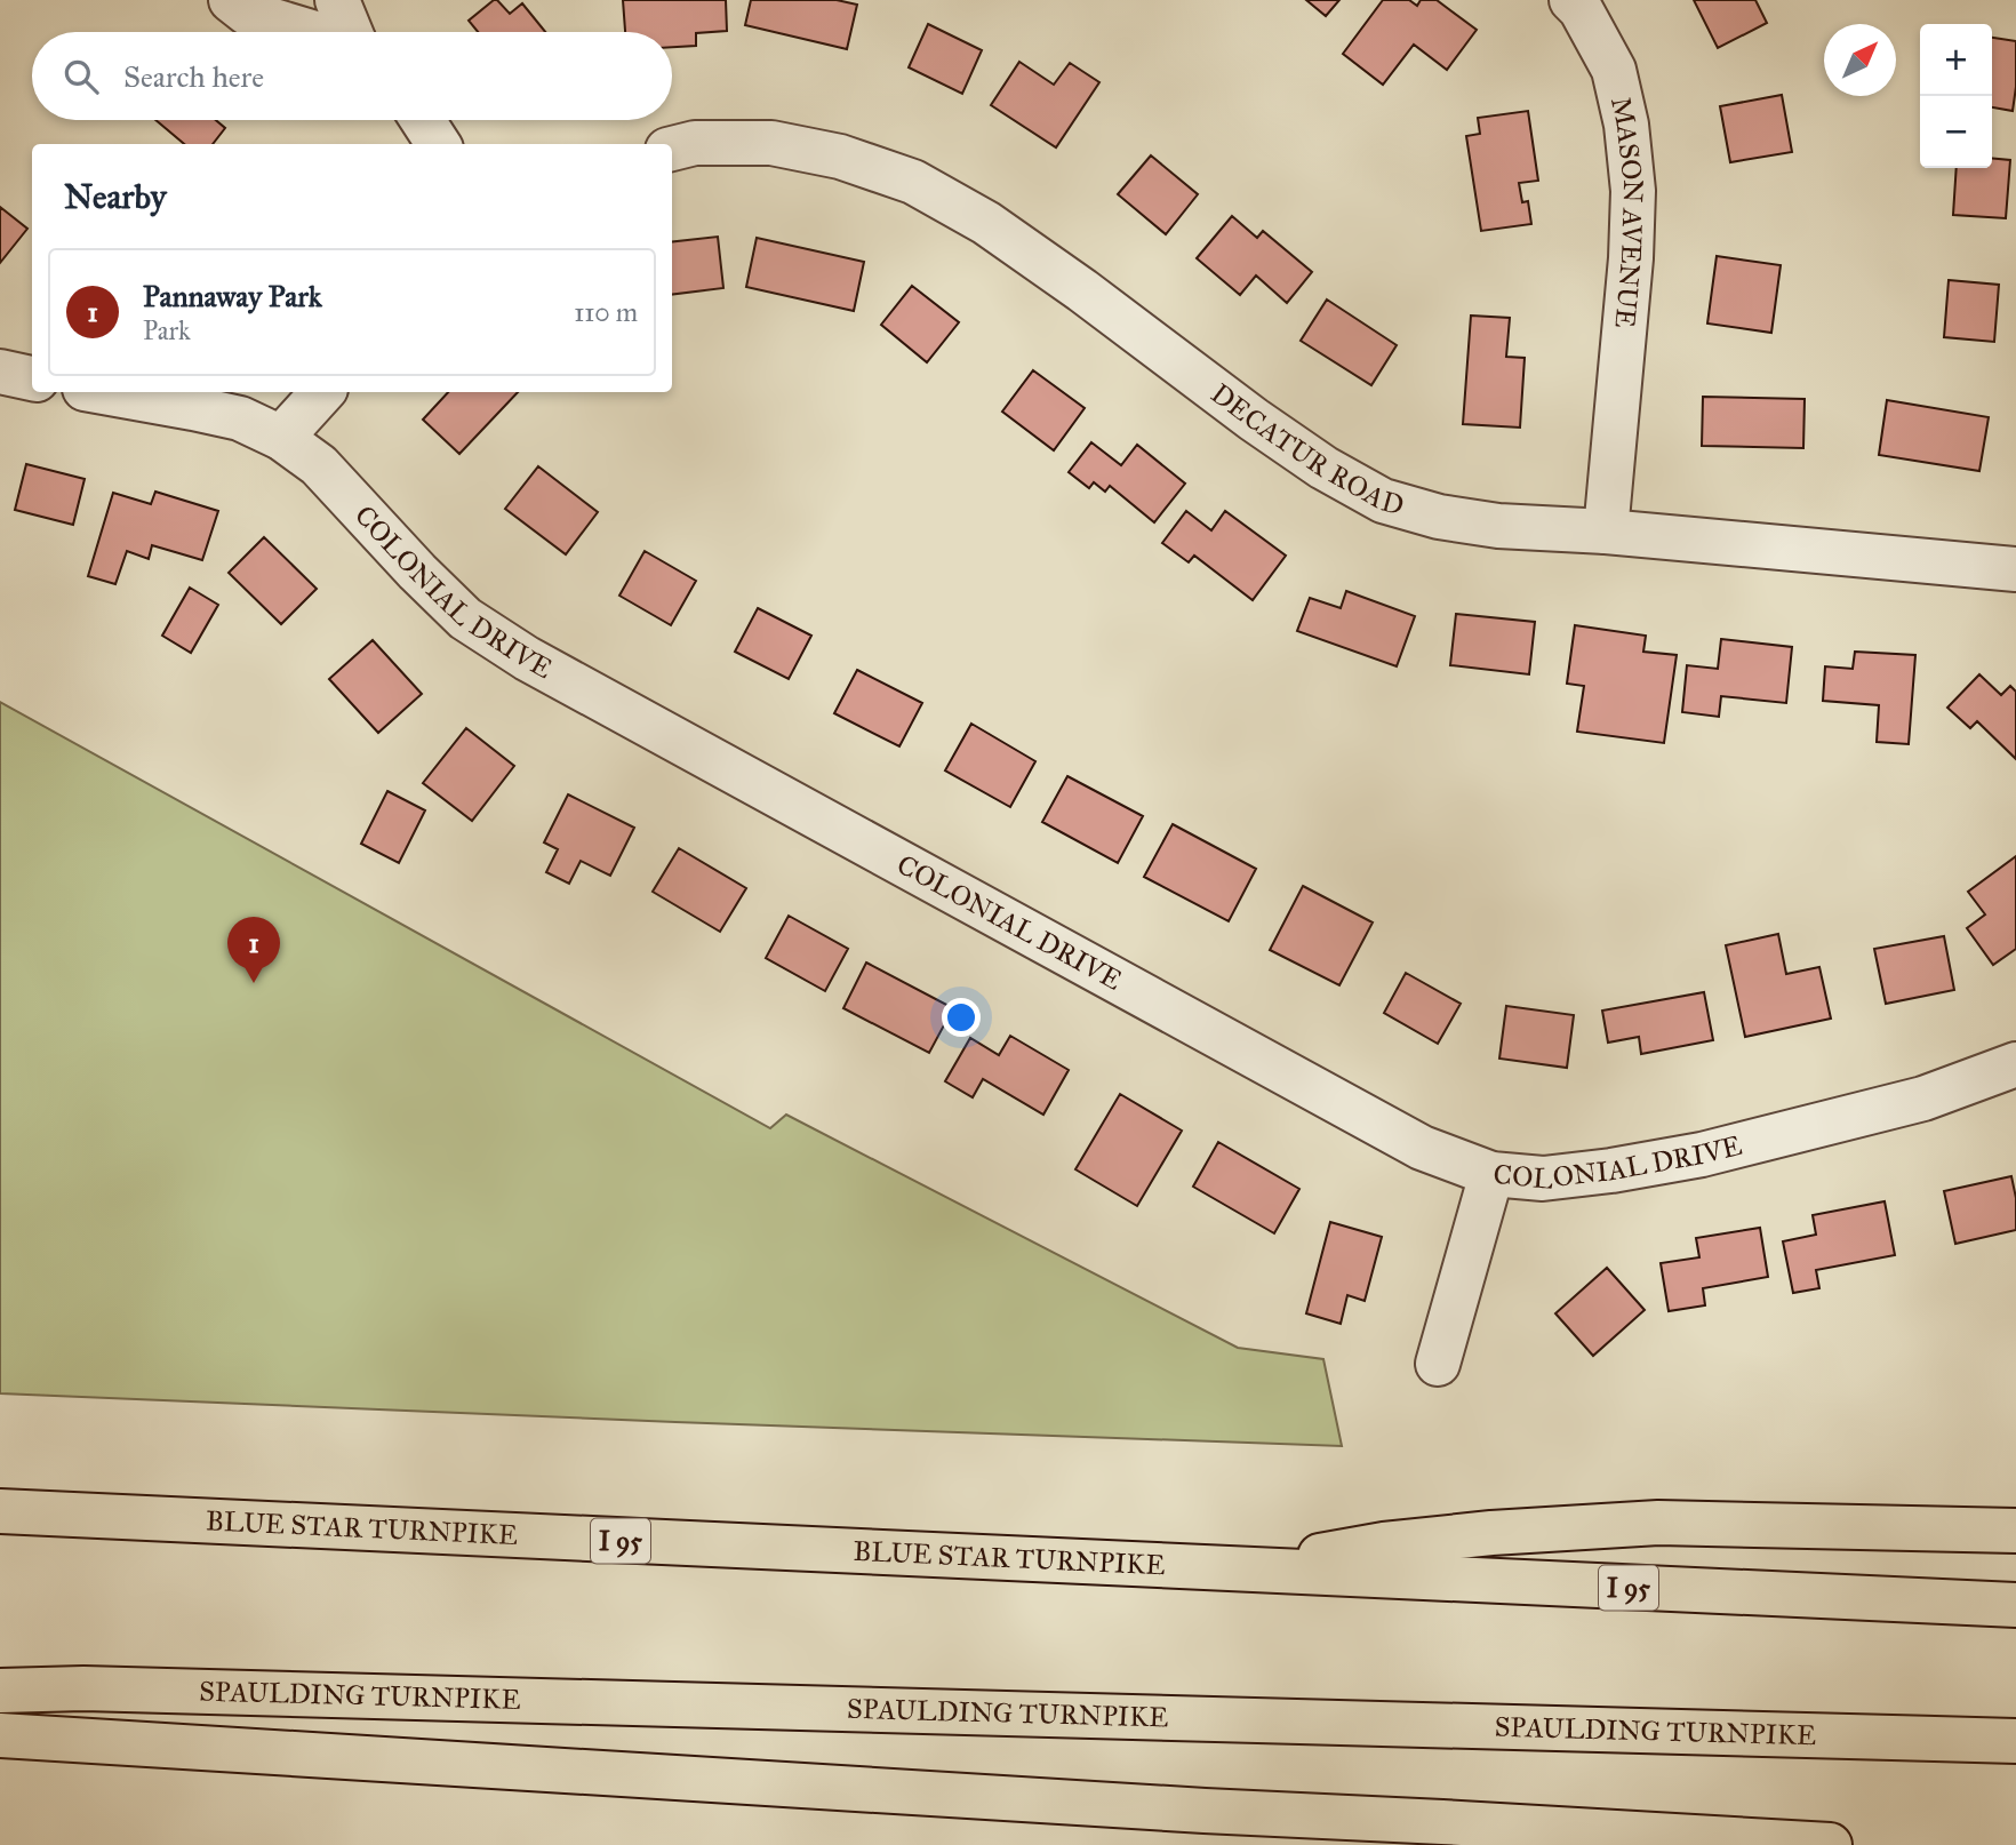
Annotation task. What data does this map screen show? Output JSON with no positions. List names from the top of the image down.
{
  "streets": {
    "highway": ["BLUE STAR TURNPIKE", "I 95", "SPAULDING TURNPIKE"],
    "street": ["MASON AVENUE", "DECATUR ROAD", "COLONIAL DRIVE"]
  },
  "crossings": [
    ["MASON AVENUE", "DECATUR ROAD"]
  ],
  "north": "top right",
  "page": {
    "map_buttons": ["+", "−"],
    "search": "Search here",
    "heading": "Nearby",
    "list": [
      {
        "mark": "1",
        "name": "Pannaway Park",
        "note": "Park",
        "value": "110 m"
      }
    ],
    "pins": "1"
  }
}
